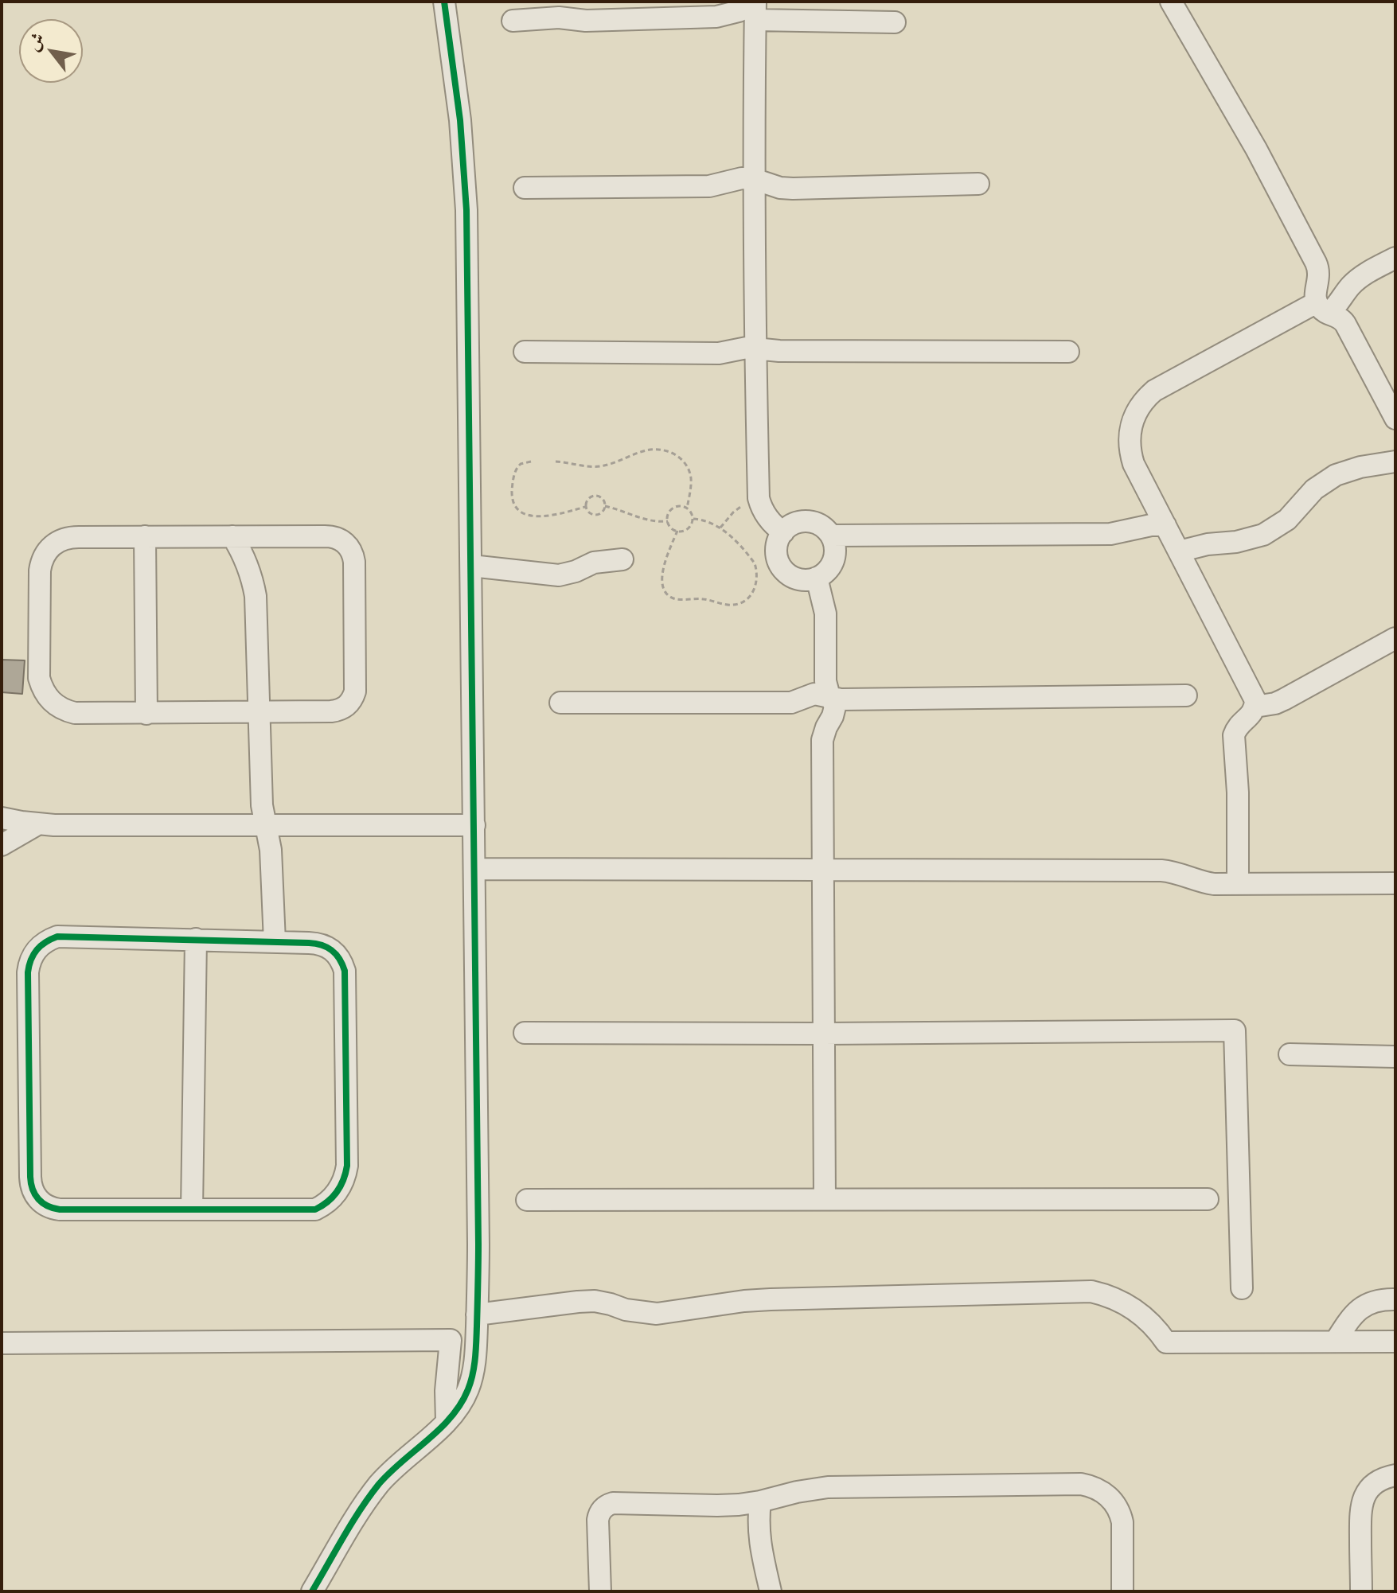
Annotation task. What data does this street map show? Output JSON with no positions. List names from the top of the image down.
{
  "north": "top left"
}
